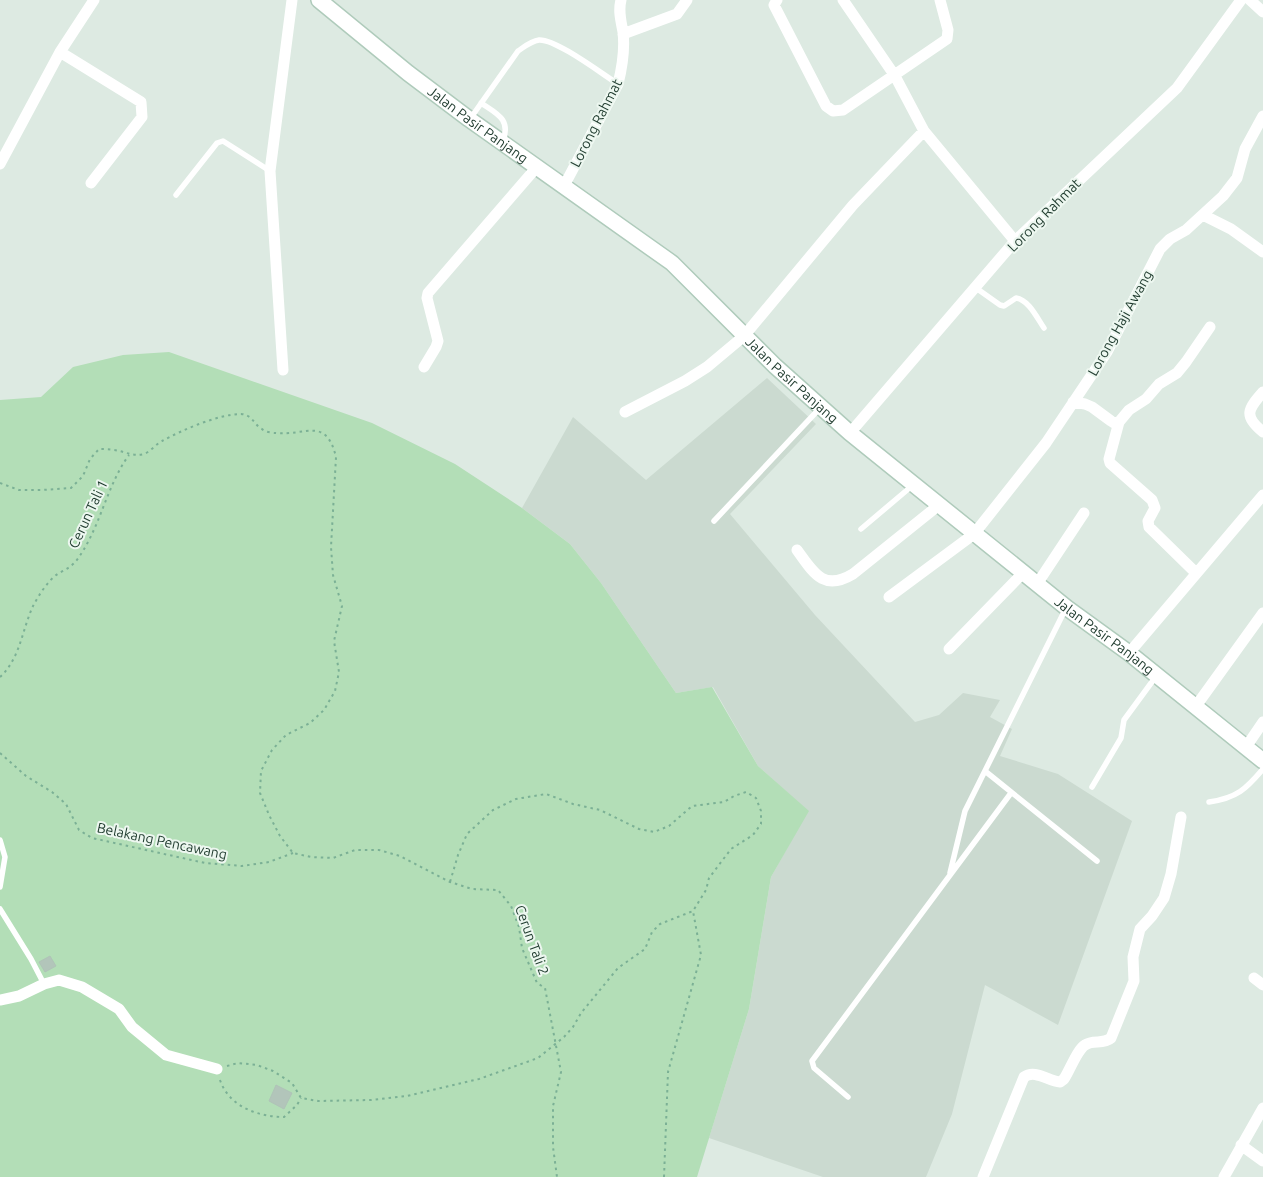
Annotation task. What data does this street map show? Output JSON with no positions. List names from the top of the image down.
{
  "streets": {
    "main road": ["Jalan Pasir Panjang"],
    "street": ["Lorong Rahmat", "Lorong Haji Awang"],
    "path": ["Cerun Tali 1", "Belakang Pencawang", "Cerun Tali 2"]
  },
  "crossings": [
    ["Lorong Rahmat", "Jalan Pasir Panjang"],
    ["Jalan Pasir Panjang", "Lorong Haji Awang"],
    ["Belakang Pencawang", "Cerun Tali 2"]
  ]
}
